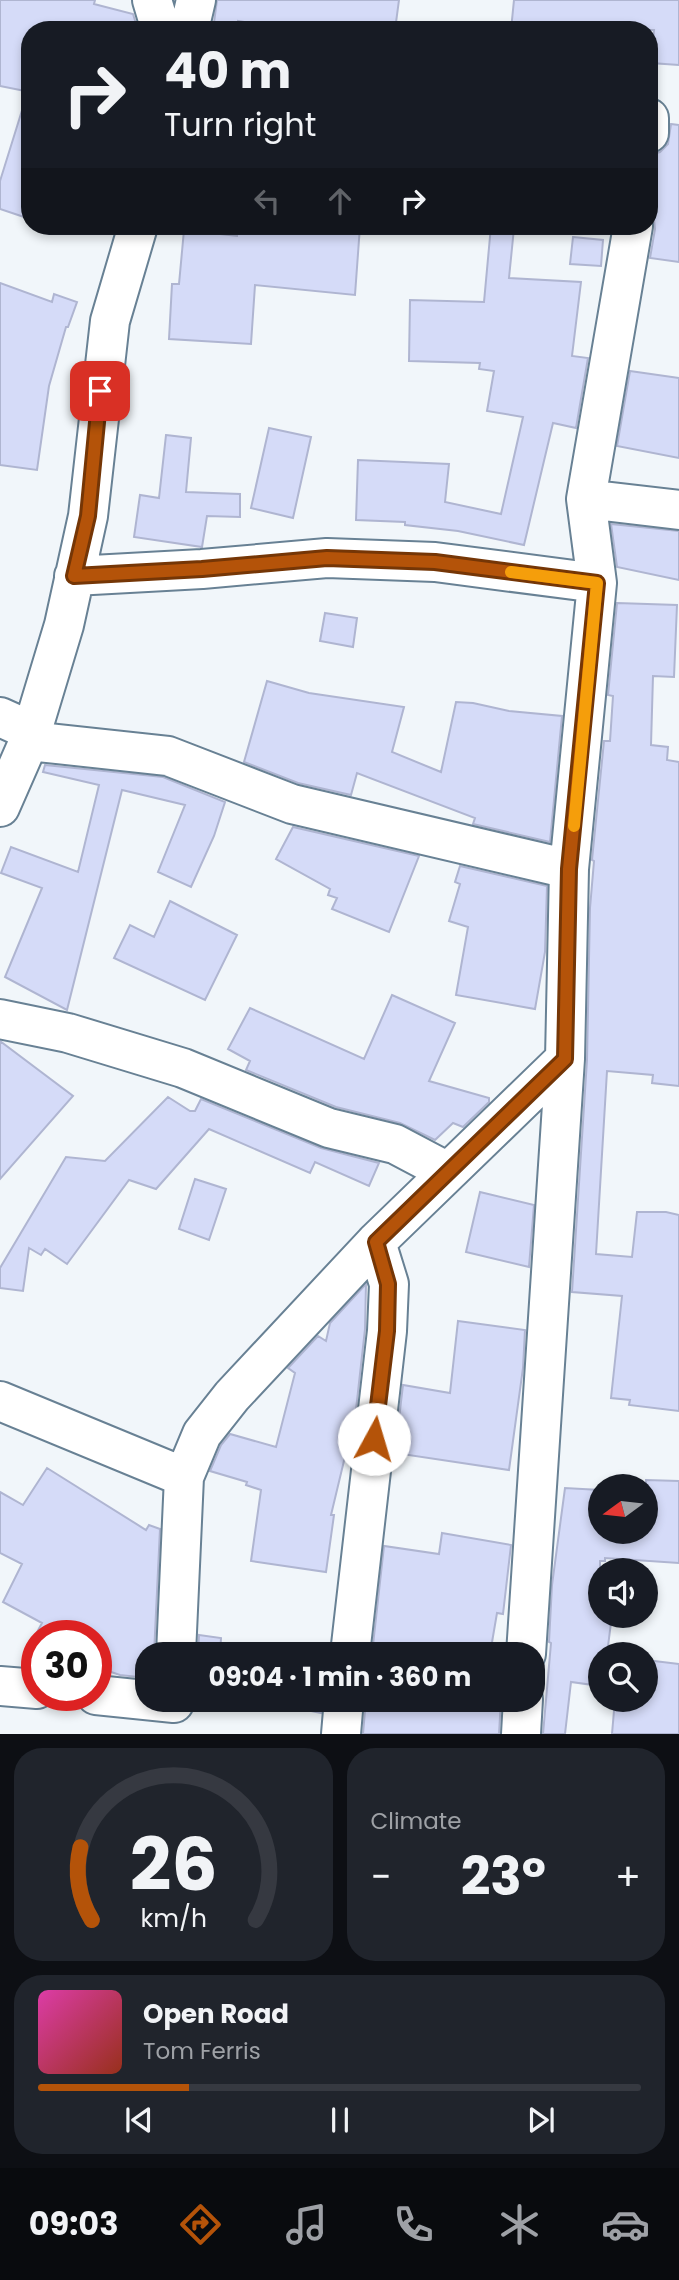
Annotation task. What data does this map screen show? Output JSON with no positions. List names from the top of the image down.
{
  "north": "left",
  "page": {
    "turn": ["40 m", "Turn right"],
    "limit": "30",
    "trip": "09:04 · 1 min · 360 m",
    "tile": "Climate",
    "heat": ["−", "23°", "+"],
    "song": ["Open Road", "Tom Ferris"],
    "tabs": "09:03",
    "gauge": ["26", "km/h"]
  }
}
